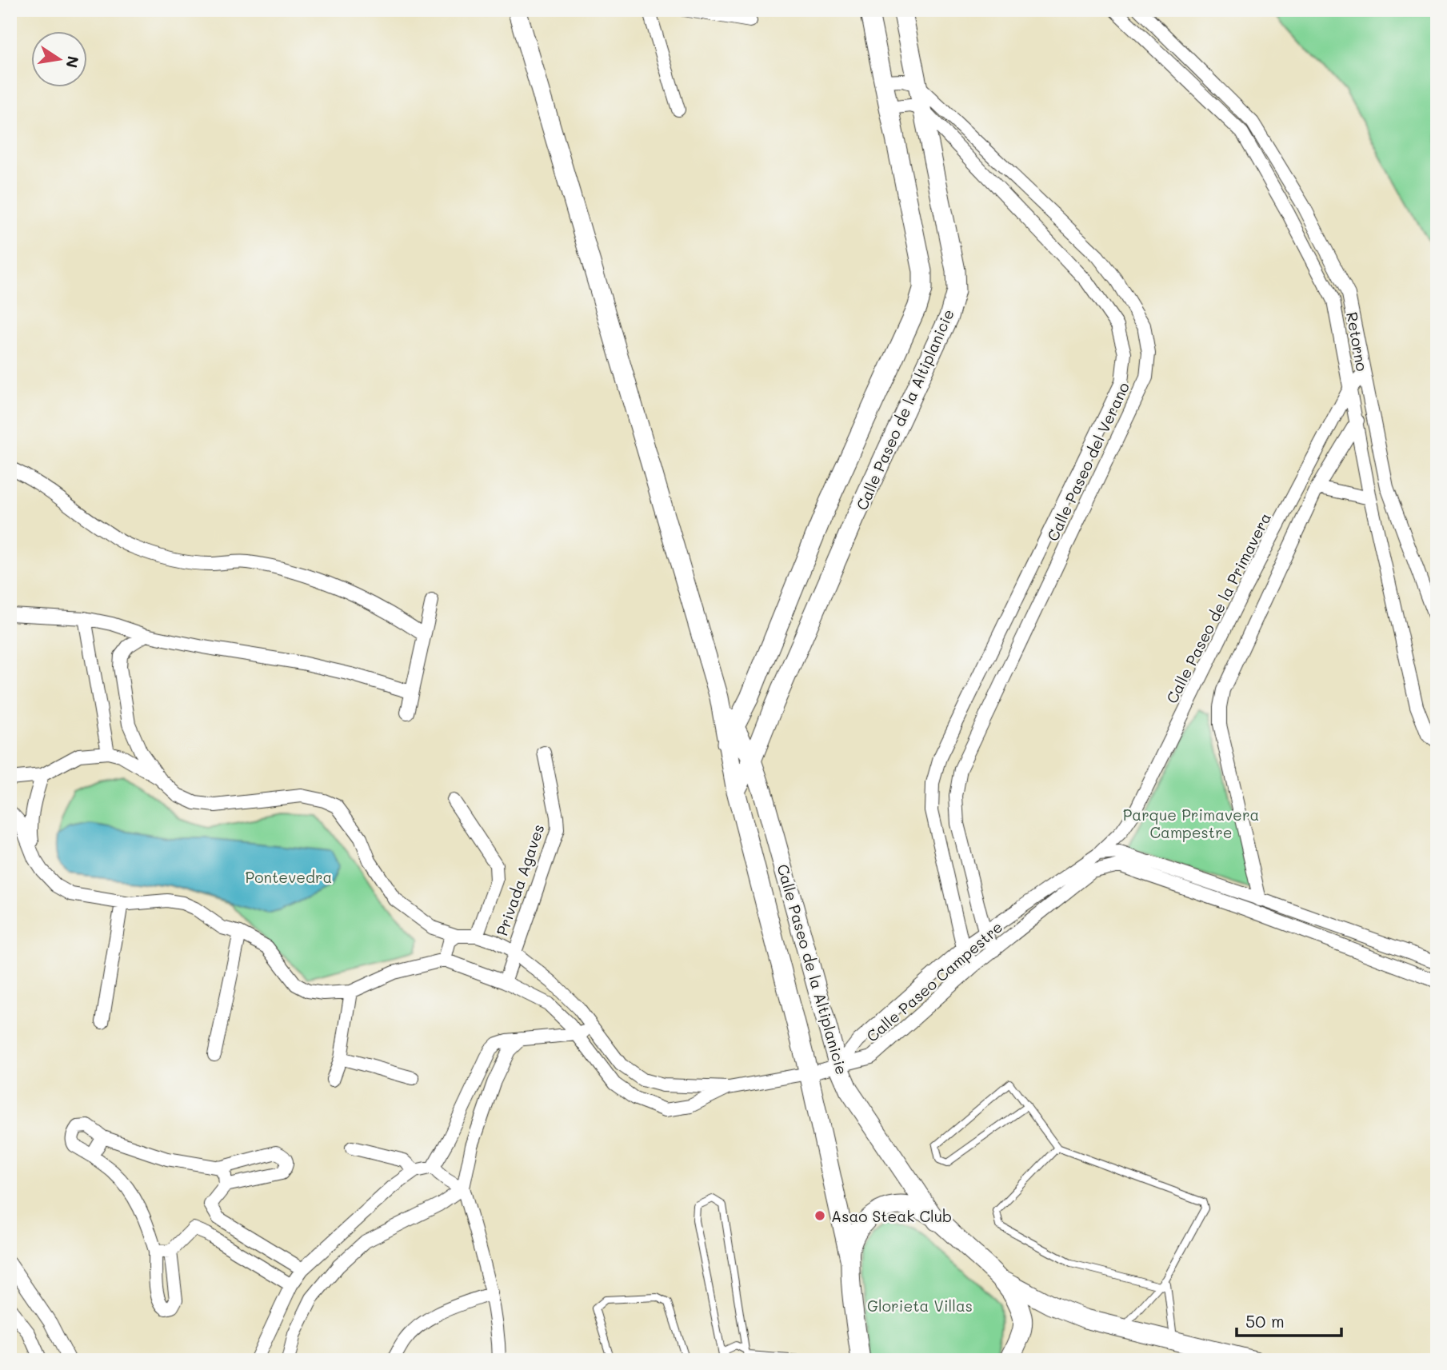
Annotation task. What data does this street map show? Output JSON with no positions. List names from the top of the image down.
{
  "streets": {
    "main road": ["Calle Paseo de la Altiplanicie"],
    "street": [
      "Retorno",
      "Calle Paseo del Verano",
      "Calle Paseo de la Primavera",
      "Privada Agaves",
      "Calle Paseo Campestre"
    ]
  },
  "crossings": [
    ["Retorno", "Calle Paseo de la Primavera"],
    ["Calle Paseo de la Altiplanicie", "Calle Paseo del Verano"],
    ["Calle Paseo de la Altiplanicie", "Privada Agaves"],
    ["Calle Paseo de la Altiplanicie", "Calle Paseo Campestre"],
    ["Calle Paseo del Verano", "Calle Paseo Campestre"],
    ["Calle Paseo de la Primavera", "Calle Paseo Campestre"],
    ["Privada Agaves", "Calle Paseo Campestre"]
  ],
  "parks": ["Parque Primavera Campestre", "Pontevedra", "Glorieta Villas"],
  "places": ["Asao Steak Club"],
  "scale_bar": "50 m",
  "north": "right"
}
